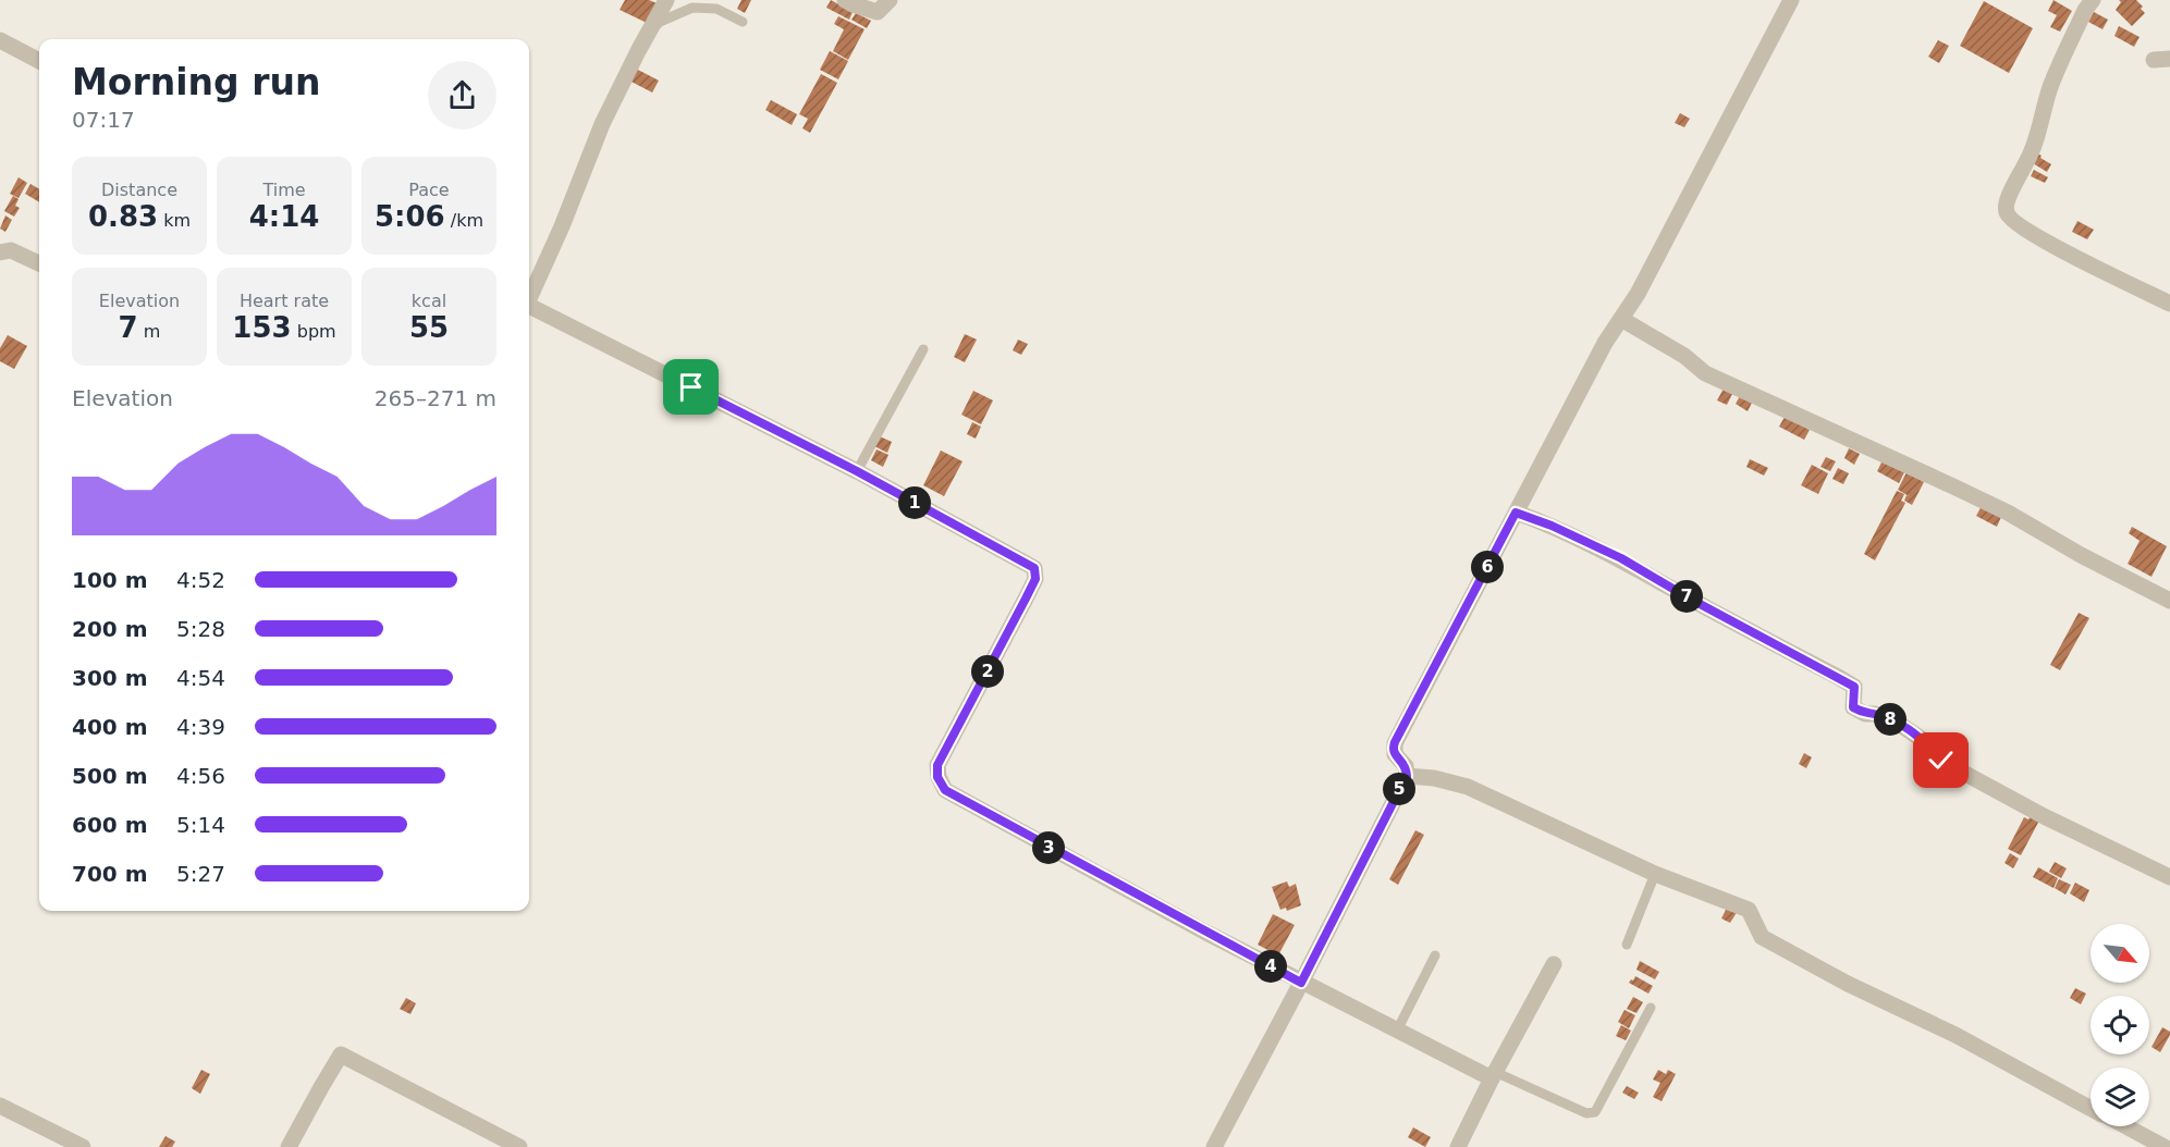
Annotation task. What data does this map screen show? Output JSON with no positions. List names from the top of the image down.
{
  "north": "bottom right",
  "page": {
    "heading": ["Morning run", "07:17"],
    "stats": [
      ["Distance", "0.83 km"],
      ["Time", "4:14"],
      ["Pace", "5:06 /km"],
      ["Elevation", "7 m"],
      ["Heart rate", "153 bpm"],
      ["kcal", "55"]
    ],
    "chart": ["Elevation", "265–271 m"],
    "pins": [
      "1",
      "6",
      "7",
      "2",
      "8",
      "5",
      "3",
      "4"
    ],
    "list": [
      {
        "name": "100 m",
        "note": "4:52"
      },
      {
        "name": "200 m",
        "note": "5:28"
      },
      {
        "name": "300 m",
        "note": "4:54"
      },
      {
        "name": "400 m",
        "note": "4:39"
      },
      {
        "name": "500 m",
        "note": "4:56"
      },
      {
        "name": "600 m",
        "note": "5:14"
      },
      {
        "name": "700 m",
        "note": "5:27"
      }
    ]
  }
}
